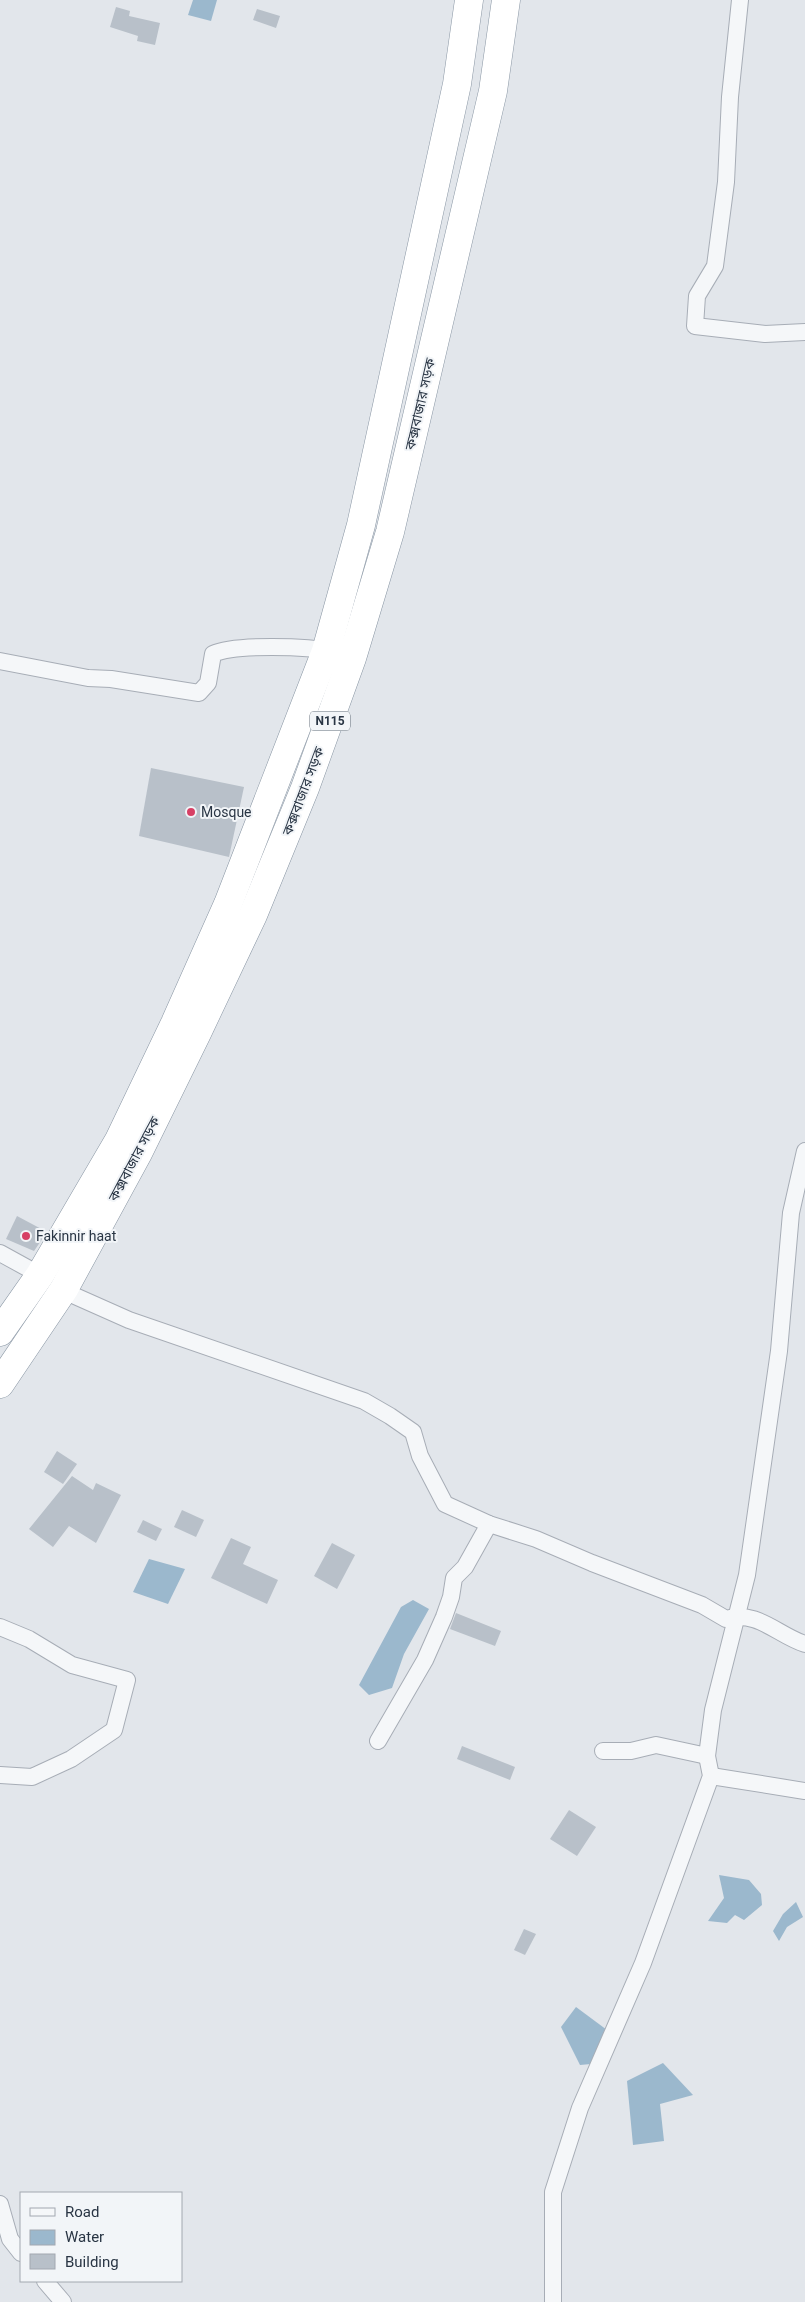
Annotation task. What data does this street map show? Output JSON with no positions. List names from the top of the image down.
{
  "streets": {
    "highway": ["কক্সবাজার সড়ক", "N115"]
  },
  "places": ["Mosque", "Fakinnir haat"],
  "legend": ["Road", "Water", "Building"]
}
